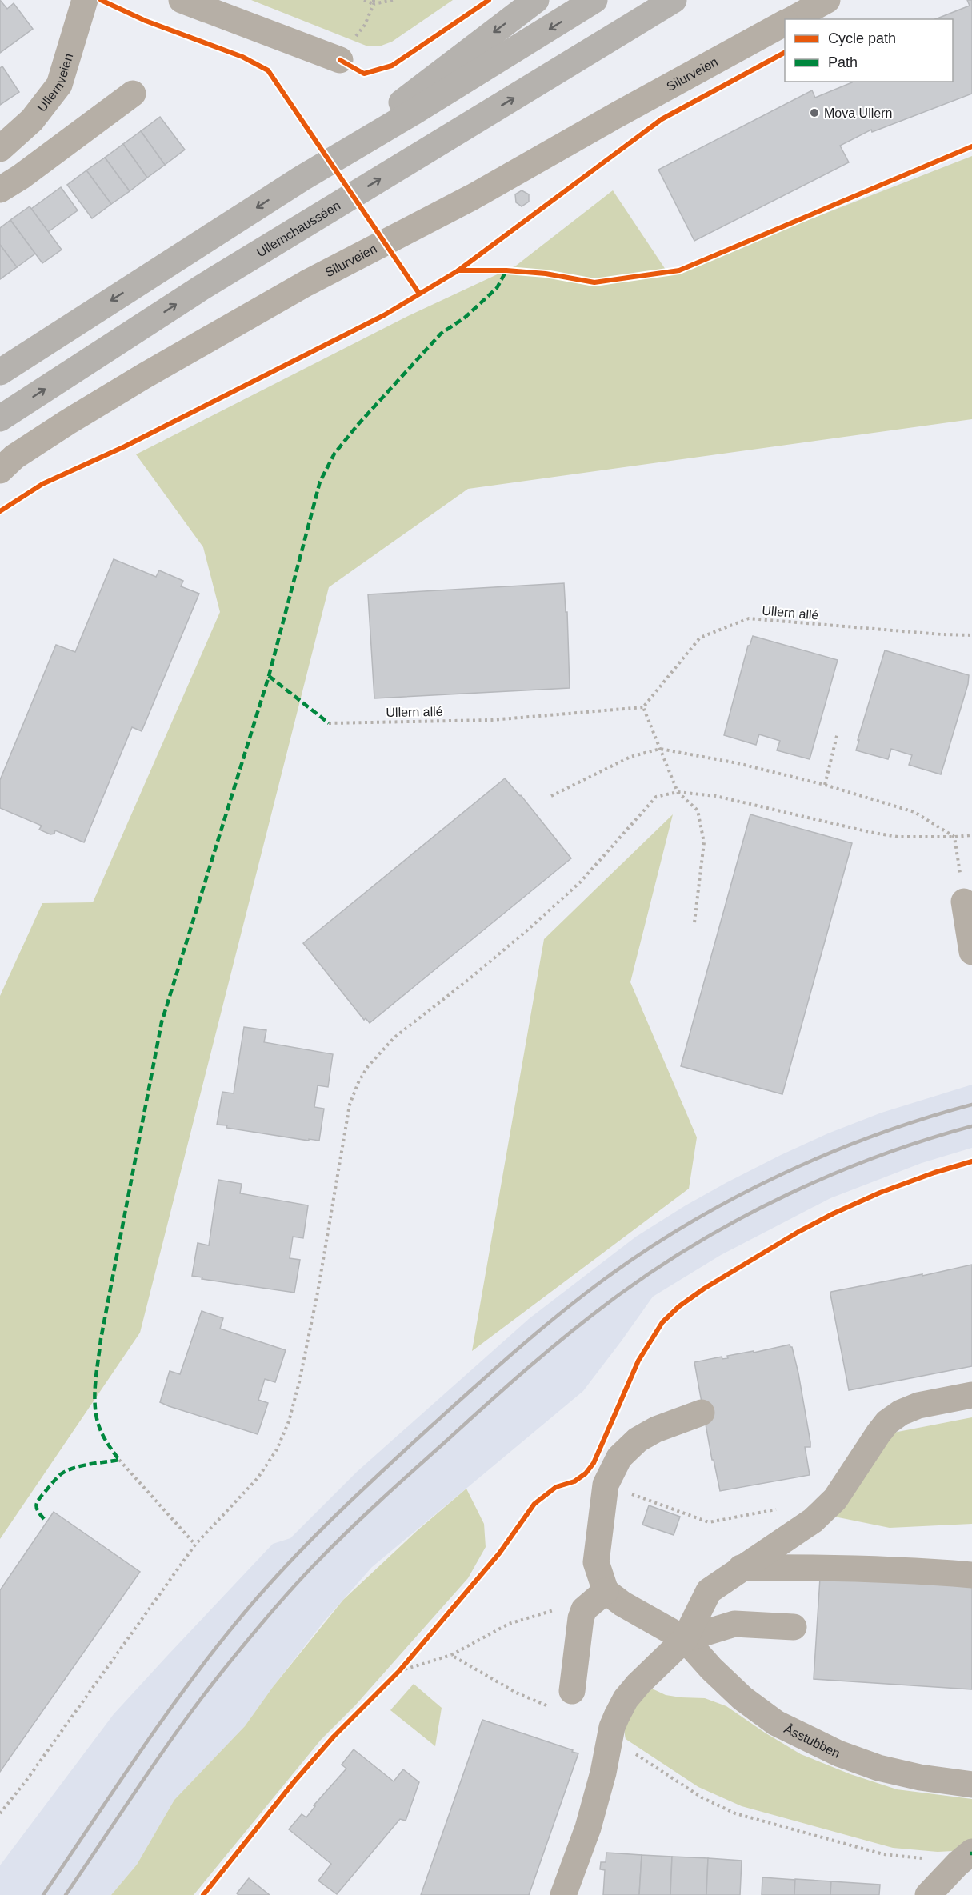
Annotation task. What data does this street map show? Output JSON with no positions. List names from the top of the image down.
{
  "streets": {
    "highway": ["Ullernchausséen"],
    "street": ["Silurveien", "Ullernveien", "Åsstubben"],
    "path": ["Ullern allé"]
  },
  "places": ["Mova Ullern"],
  "legend": ["Cycle path", "Path"]
}
